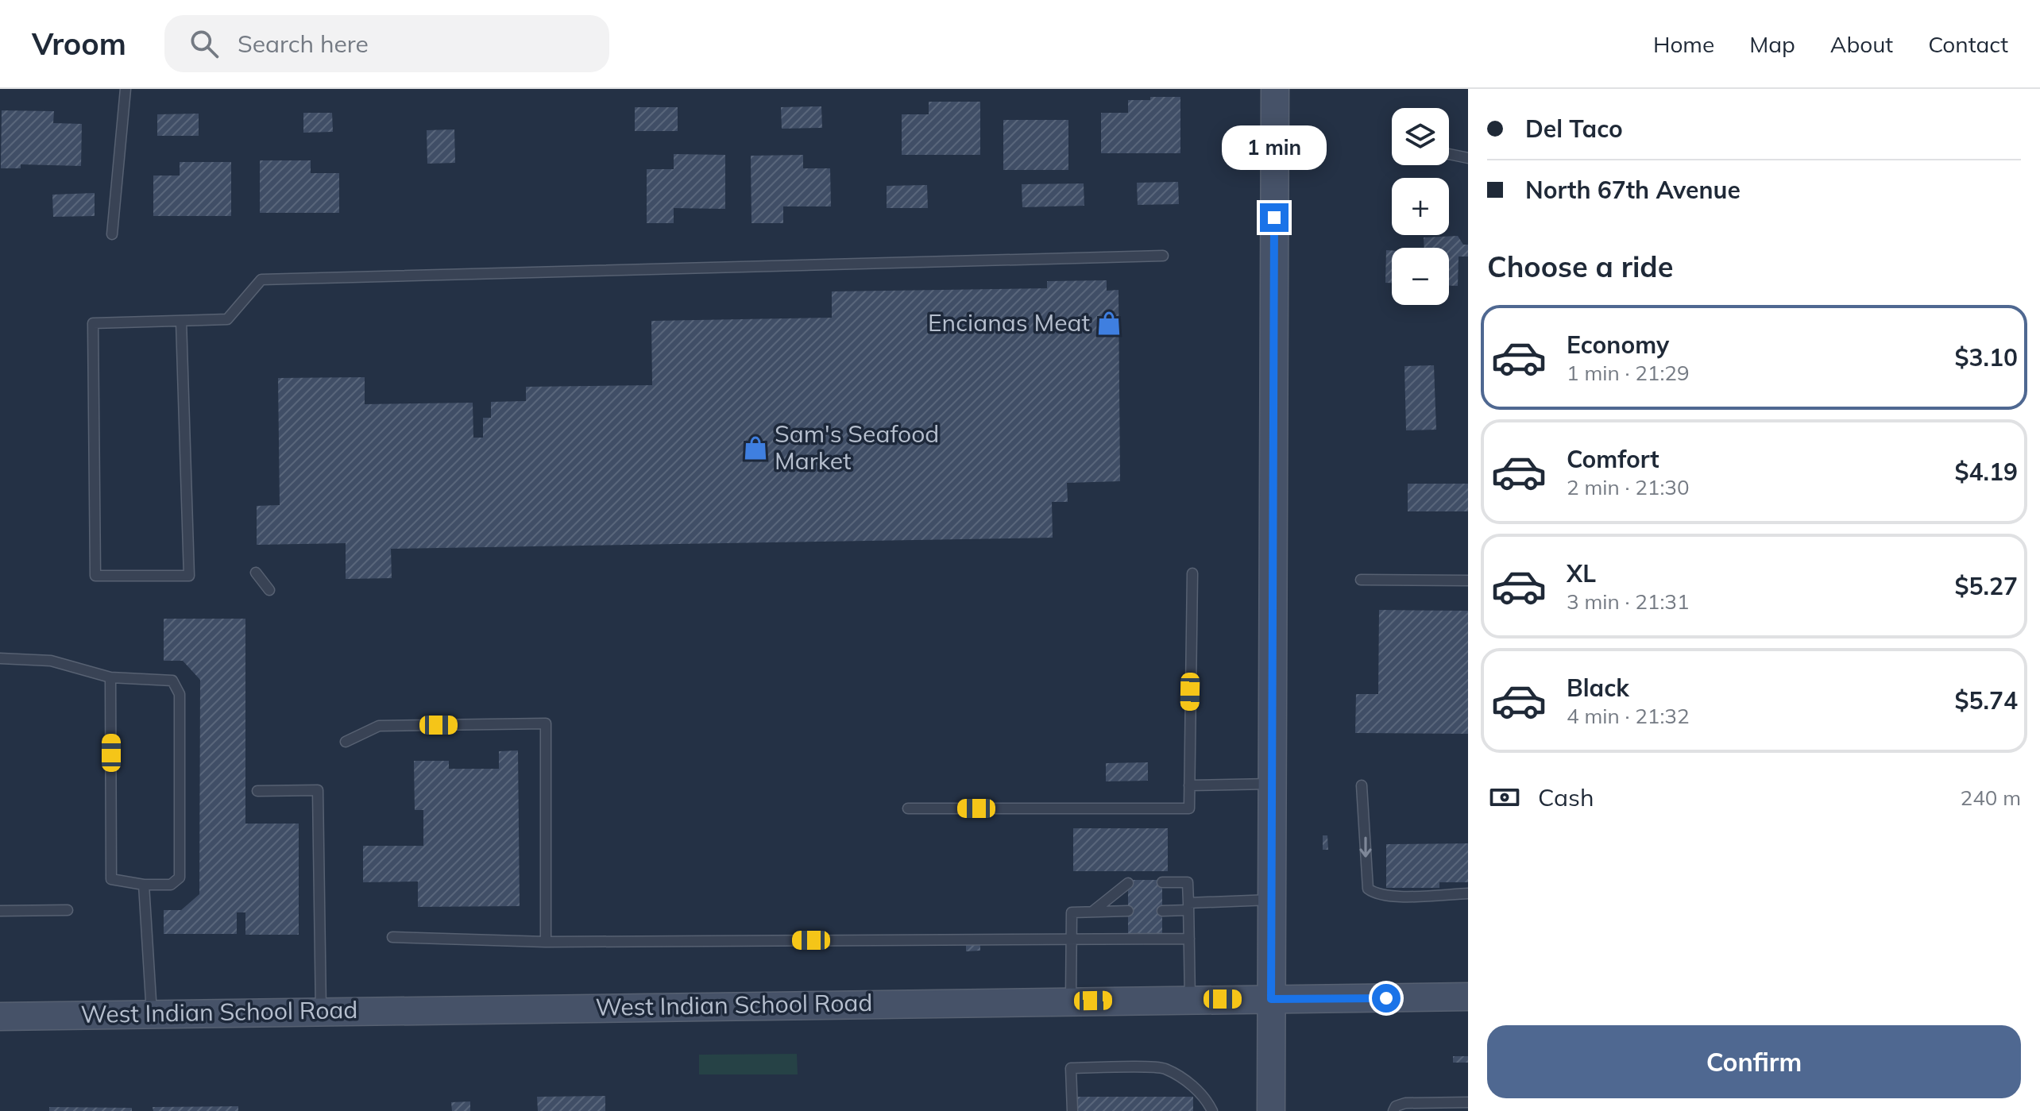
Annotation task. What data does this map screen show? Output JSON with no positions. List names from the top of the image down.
{
  "streets": {
    "main road": ["West Indian School Road"]
  },
  "places": {
    "shop": ["Encianas Meat", "Sam's Seafood Market"]
  },
  "page": {
    "header": "Vroom",
    "search": "Search here",
    "nav": [
      "Home",
      "Map",
      "About",
      "Contact"
    ],
    "banner": ["Del Taco", "North 67th Avenue"],
    "map_buttons": ["+", "−"],
    "bubble": "1 min",
    "heading": "Choose a ride",
    "list": [
      {
        "name": "Economy",
        "note": "1 min · 21:29",
        "value": "$3.10"
      },
      {
        "name": "Comfort",
        "note": "2 min · 21:30",
        "value": "$4.19"
      },
      {
        "name": "XL",
        "note": "3 min · 21:31",
        "value": "$5.27"
      },
      {
        "name": "Black",
        "note": "4 min · 21:32",
        "value": "$5.74"
      }
    ],
    "pay": ["Cash", "240 m"],
    "buttons": "Confirm"
  }
}
